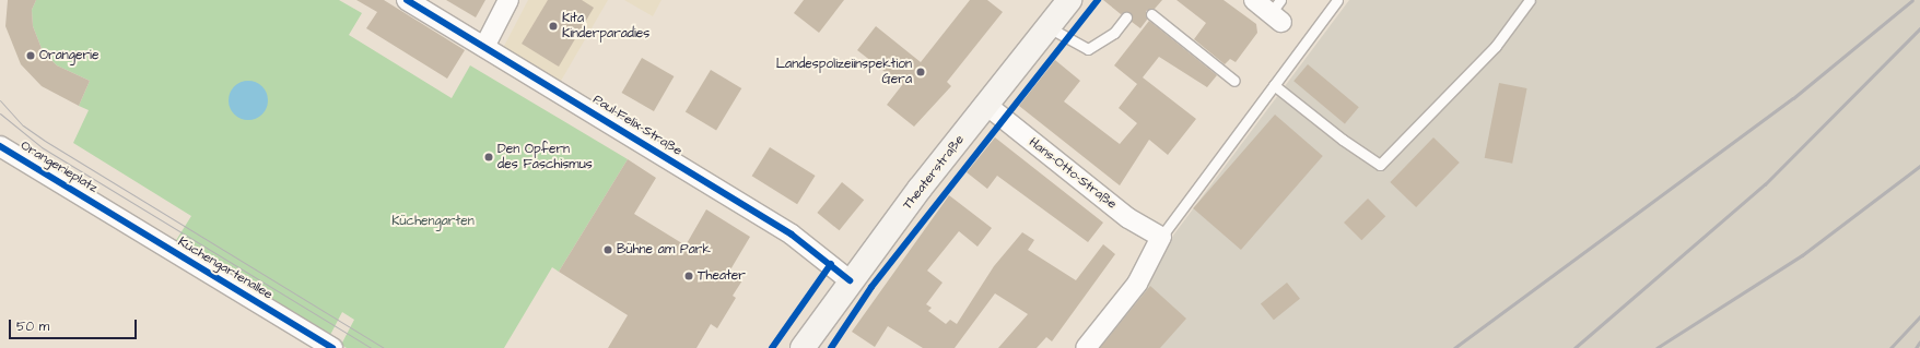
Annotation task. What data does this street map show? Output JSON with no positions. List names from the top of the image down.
{
  "streets": {
    "main road": ["Theaterstraße"],
    "street": [
      "Paul-Felix-Straße",
      "Orangerieplatz",
      "Hans-Otto-Straße",
      "Küchengartenallee"
    ]
  },
  "crossings": [
    ["Paul-Felix-Straße", "Theaterstraße"],
    ["Orangerieplatz", "Küchengartenallee"],
    ["Theaterstraße", "Hans-Otto-Straße"]
  ],
  "parks": ["Küchengarten"],
  "places": [
    "Kita Kinderparadies",
    "Orangerie",
    "Landespolizeiinspektion Gera",
    "Den Opfern des Faschismus",
    "Bühne am Park",
    "Theater"
  ],
  "scale_bar": "50 m"
}
